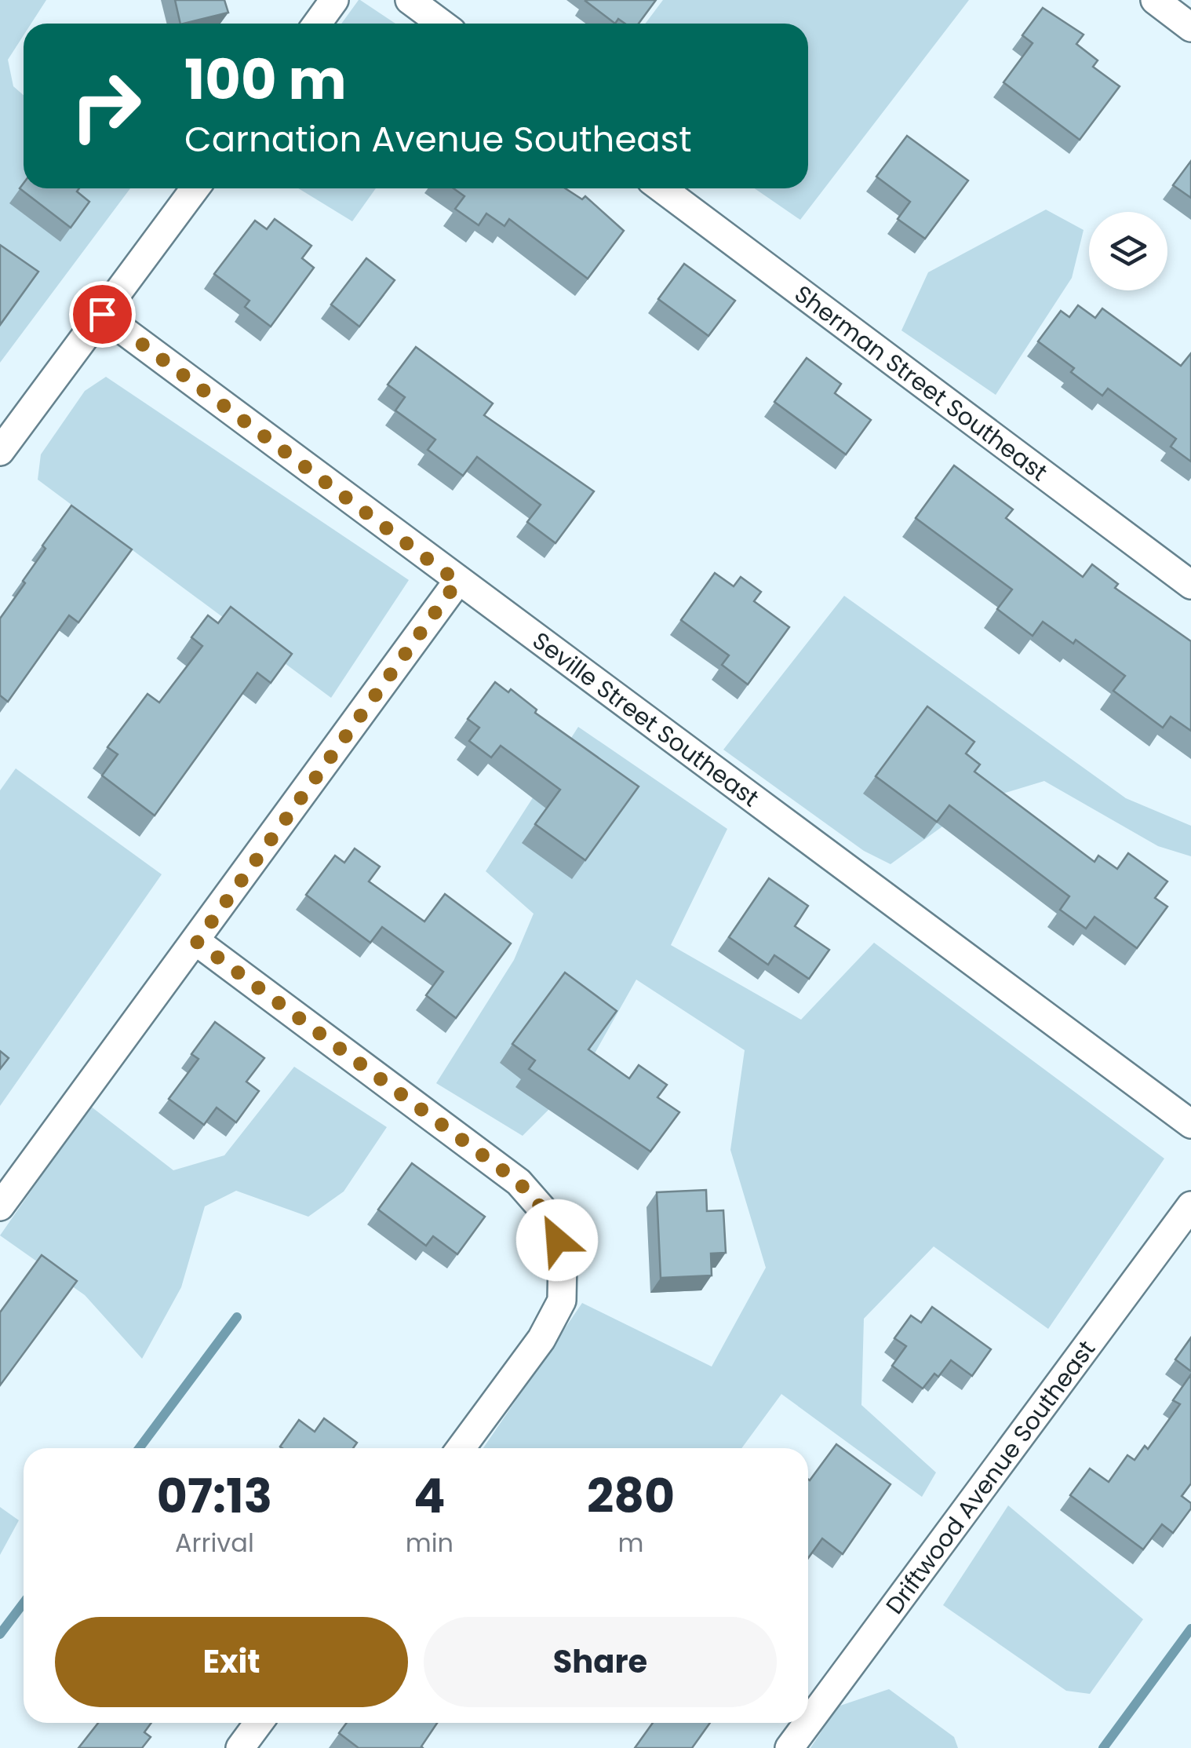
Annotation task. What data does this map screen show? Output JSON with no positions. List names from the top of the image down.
{
  "streets": {
    "street": ["Sherman Street Southeast", "Seville Street Southeast", "Driftwood Avenue Southeast"]
  },
  "page": {
    "turn": ["100 m", "Carnation Avenue Southeast"],
    "eta": [
      "07:13",
      "Arrival",
      "4",
      "min",
      "280",
      "m"
    ],
    "buttons": ["Exit", "Share"]
  }
}
